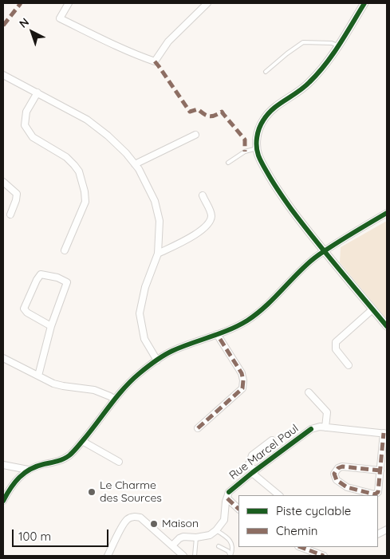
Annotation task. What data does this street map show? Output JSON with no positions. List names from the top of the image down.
{
  "streets": {
    "street": ["Rue Marcel Paul"]
  },
  "places": ["Le Charme des Sources", "Maison"],
  "legend": ["Piste cyclable", "Chemin"],
  "scale_bar": "100 m",
  "north": "top left"
}
